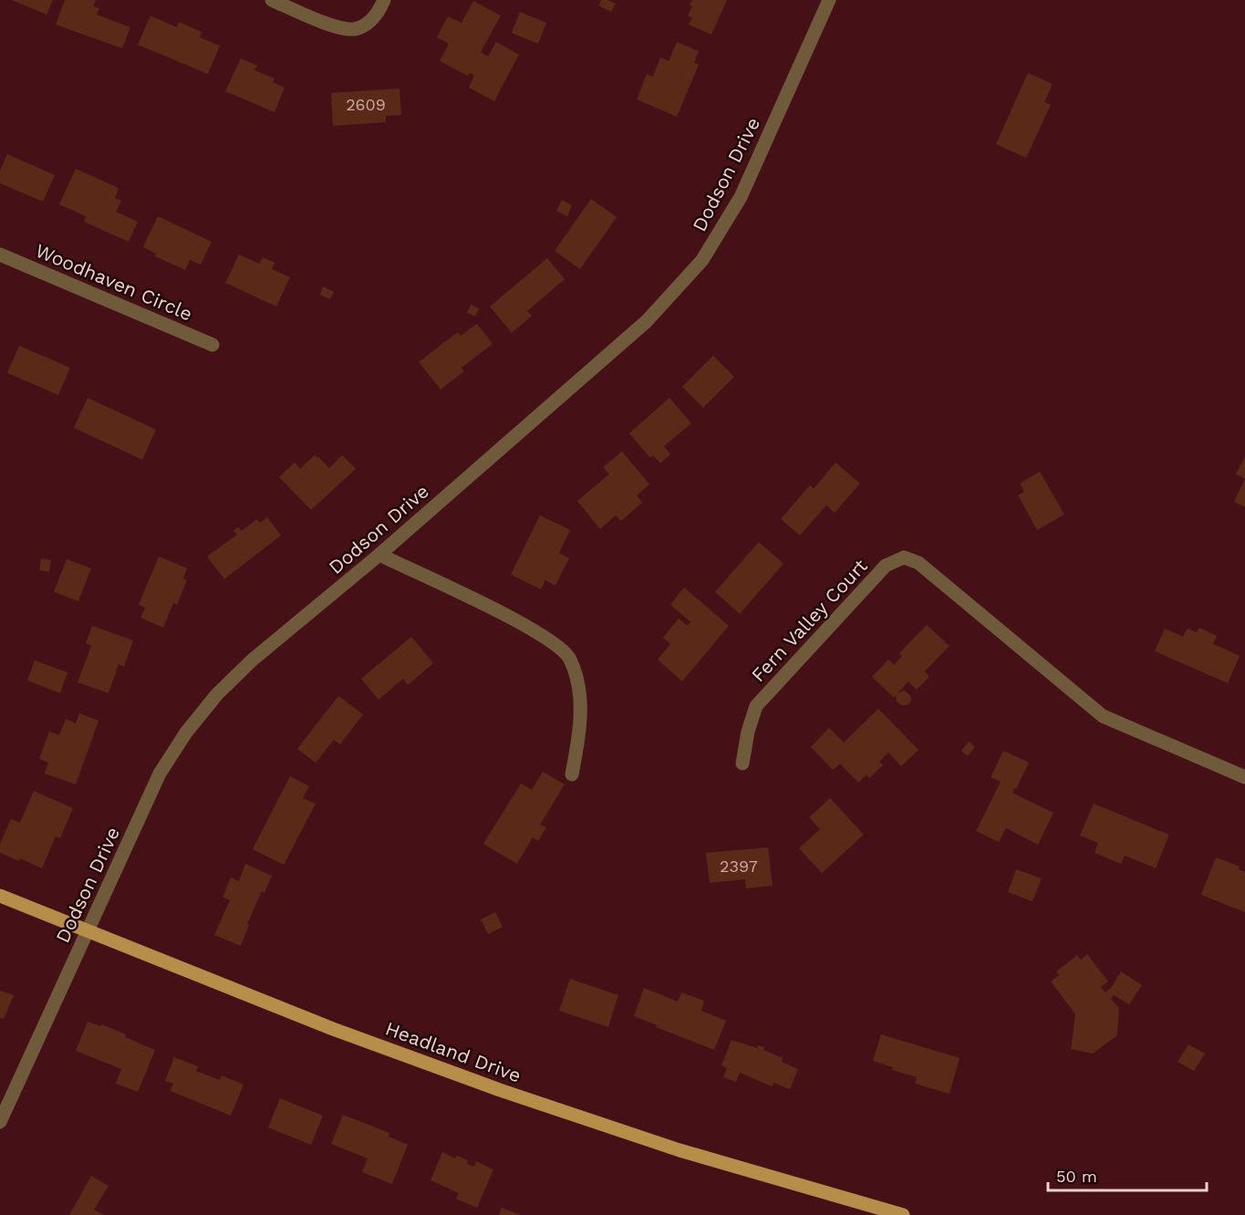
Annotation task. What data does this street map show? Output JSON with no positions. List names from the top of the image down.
{
  "streets": {
    "main road": ["Headland Drive"],
    "street": ["Dodson Drive", "Woodhaven Circle", "Fern Valley Court"]
  },
  "crossings": [
    ["Dodson Drive", "Headland Drive"]
  ],
  "house_numbers": ["2609", "2397"],
  "scale_bar": "50 m"
}
